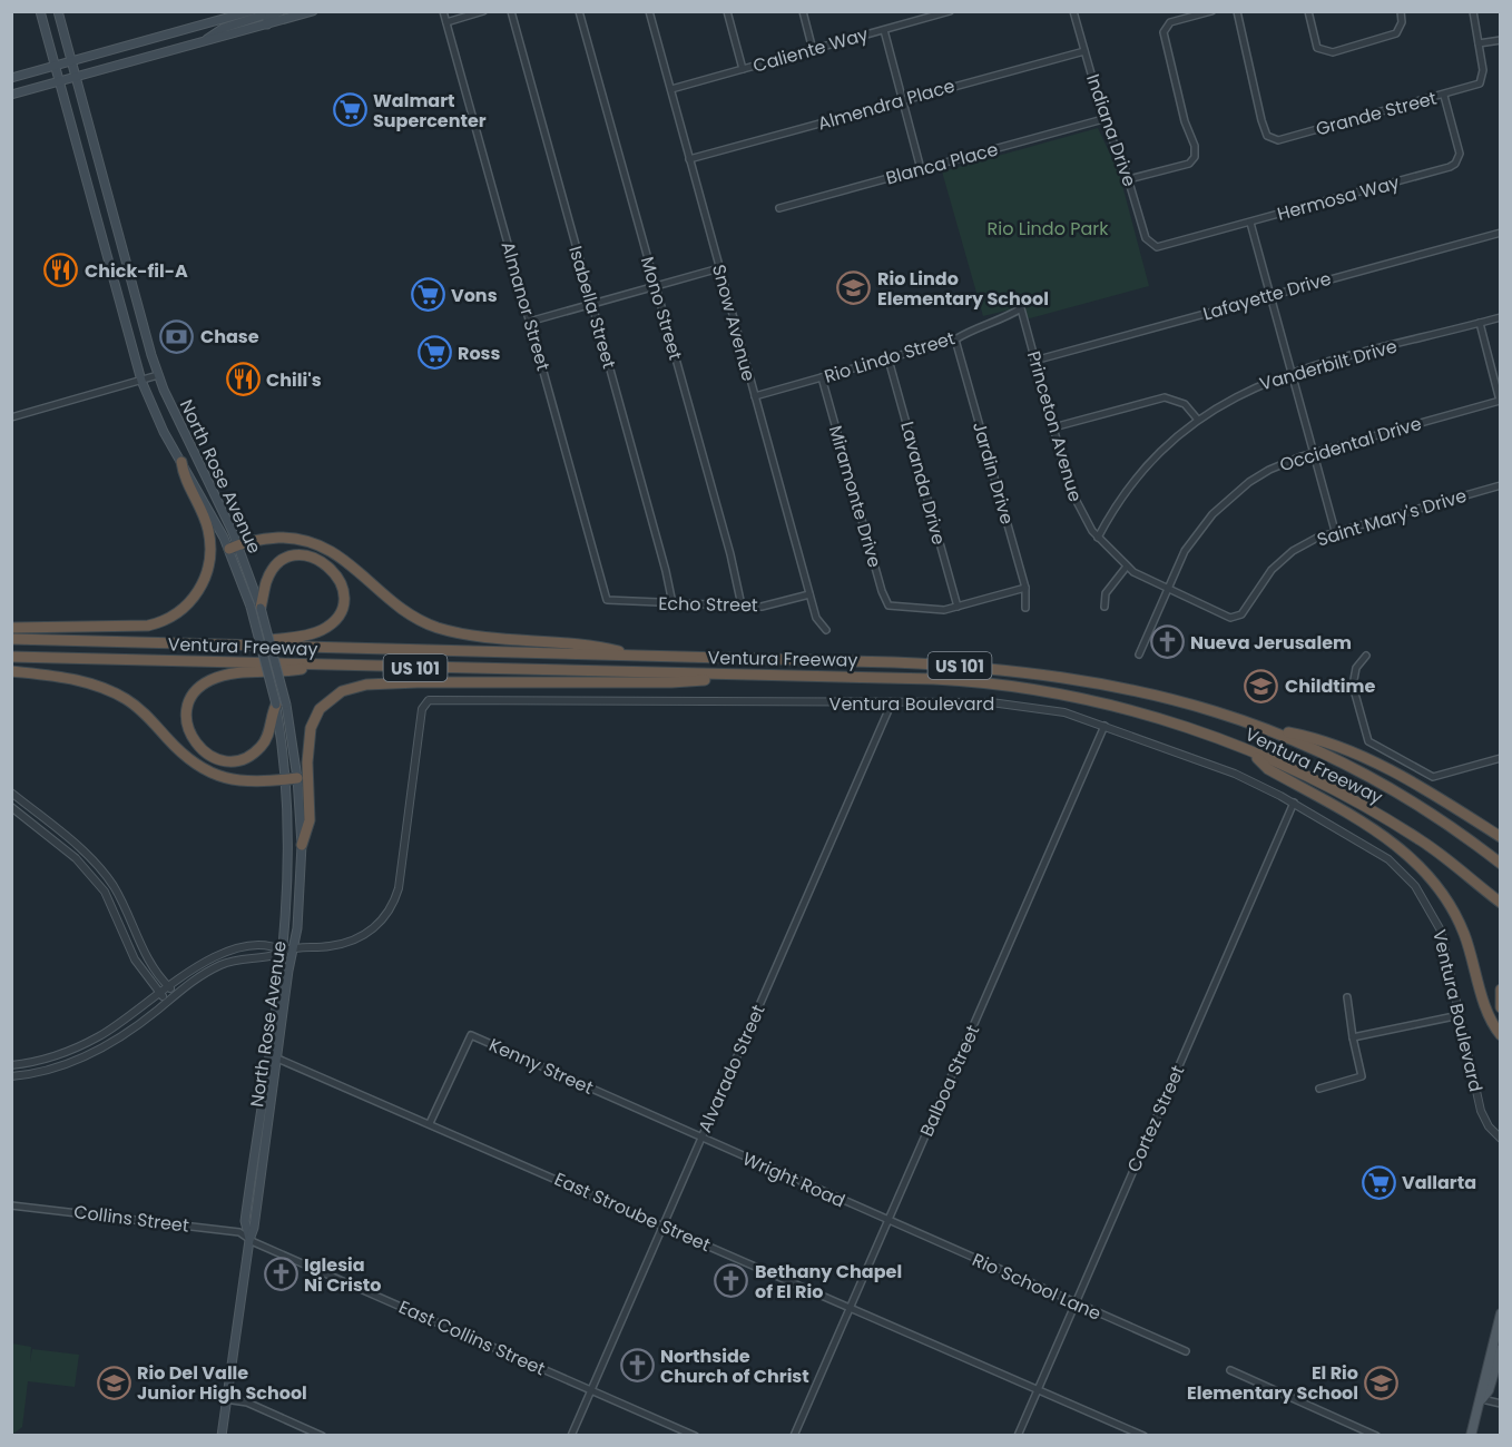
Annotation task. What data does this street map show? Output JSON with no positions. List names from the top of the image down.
{
  "streets": {
    "highway": ["Ventura Freeway", "US 101"],
    "main road": ["North Rose Avenue"],
    "street": [
      "Caliente Way",
      "Almendra Place",
      "Grande Street",
      "Indiana Drive",
      "Blanca Place",
      "Hermosa Way",
      "Lafayette Drive",
      "Almanor Street",
      "Isabella Street",
      "Mono Street",
      "Snow Avenue",
      "Rio Lindo Street",
      "Vanderbilt Drive",
      "Princeton Avenue",
      "Occidental Drive",
      "Jardin Drive",
      "Lavanda Drive",
      "Miramonte Drive",
      "Saint Mary's Drive",
      "Echo Street",
      "Ventura Boulevard",
      "Kenny Street",
      "Alvarado Street",
      "Balboa Street",
      "Cortez Street",
      "Wright Road",
      "East Stroube Street",
      "Collins Street",
      "Rio School Lane",
      "East Collins Street"
    ]
  },
  "crossings": [
    ["Caliente Way", "Snow Avenue"],
    ["Almendra Place", "Indiana Drive"],
    ["Almendra Place", "Snow Avenue"],
    ["Grande Street", "Hermosa Way"],
    ["Indiana Drive", "Blanca Place"],
    ["Indiana Drive", "Hermosa Way"],
    ["Lafayette Drive", "Princeton Avenue"],
    ["Almanor Street", "Echo Street"],
    ["Isabella Street", "Echo Street"],
    ["Mono Street", "Echo Street"],
    ["Snow Avenue", "Rio Lindo Street"],
    ["Snow Avenue", "Echo Street"],
    ["Rio Lindo Street", "Princeton Avenue"],
    ["Rio Lindo Street", "Jardin Drive"],
    ["Rio Lindo Street", "Lavanda Drive"],
    ["Rio Lindo Street", "Miramonte Drive"],
    ["Vanderbilt Drive", "Princeton Avenue"],
    ["Princeton Avenue", "Occidental Drive"],
    ["Princeton Avenue", "Saint Mary's Drive"],
    ["North Rose Avenue", "Ventura Boulevard"],
    ["North Rose Avenue", "East Stroube Street"],
    ["North Rose Avenue", "Collins Street"],
    ["North Rose Avenue", "East Collins Street"],
    ["Lavanda Drive", "Miramonte Drive"],
    ["Ventura Boulevard", "Alvarado Street"],
    ["Ventura Boulevard", "Balboa Street"],
    ["Ventura Boulevard", "Cortez Street"],
    ["Kenny Street", "Alvarado Street"],
    ["Kenny Street", "Wright Road"],
    ["Kenny Street", "East Stroube Street"],
    ["Alvarado Street", "Wright Road"],
    ["Alvarado Street", "East Stroube Street"],
    ["Alvarado Street", "East Collins Street"],
    ["Balboa Street", "Wright Road"],
    ["Balboa Street", "East Stroube Street"],
    ["Balboa Street", "Rio School Lane"],
    ["Cortez Street", "East Stroube Street"],
    ["Cortez Street", "Rio School Lane"],
    ["Wright Road", "Rio School Lane"],
    ["Collins Street", "East Collins Street"]
  ],
  "parks": ["Rio Lindo Park"],
  "places": {
    "supermarket": [
      "Walmart Supercenter",
      "Vons",
      "Ross",
      "Vallarta"
    ],
    "restaurant": ["Chick-fil-A", "Chili's"],
    "school or university": [
      "Rio Lindo Elementary School",
      "Childtime",
      "Rio Del Valle Junior High School",
      "El Rio Elementary School"
    ],
    "bank": ["Chase"],
    "church": [
      "Nueva Jerusalem",
      "Iglesia Ni Cristo",
      "Bethany Chapel of El Rio",
      "Northside Church of Christ"
    ]
  }
}
